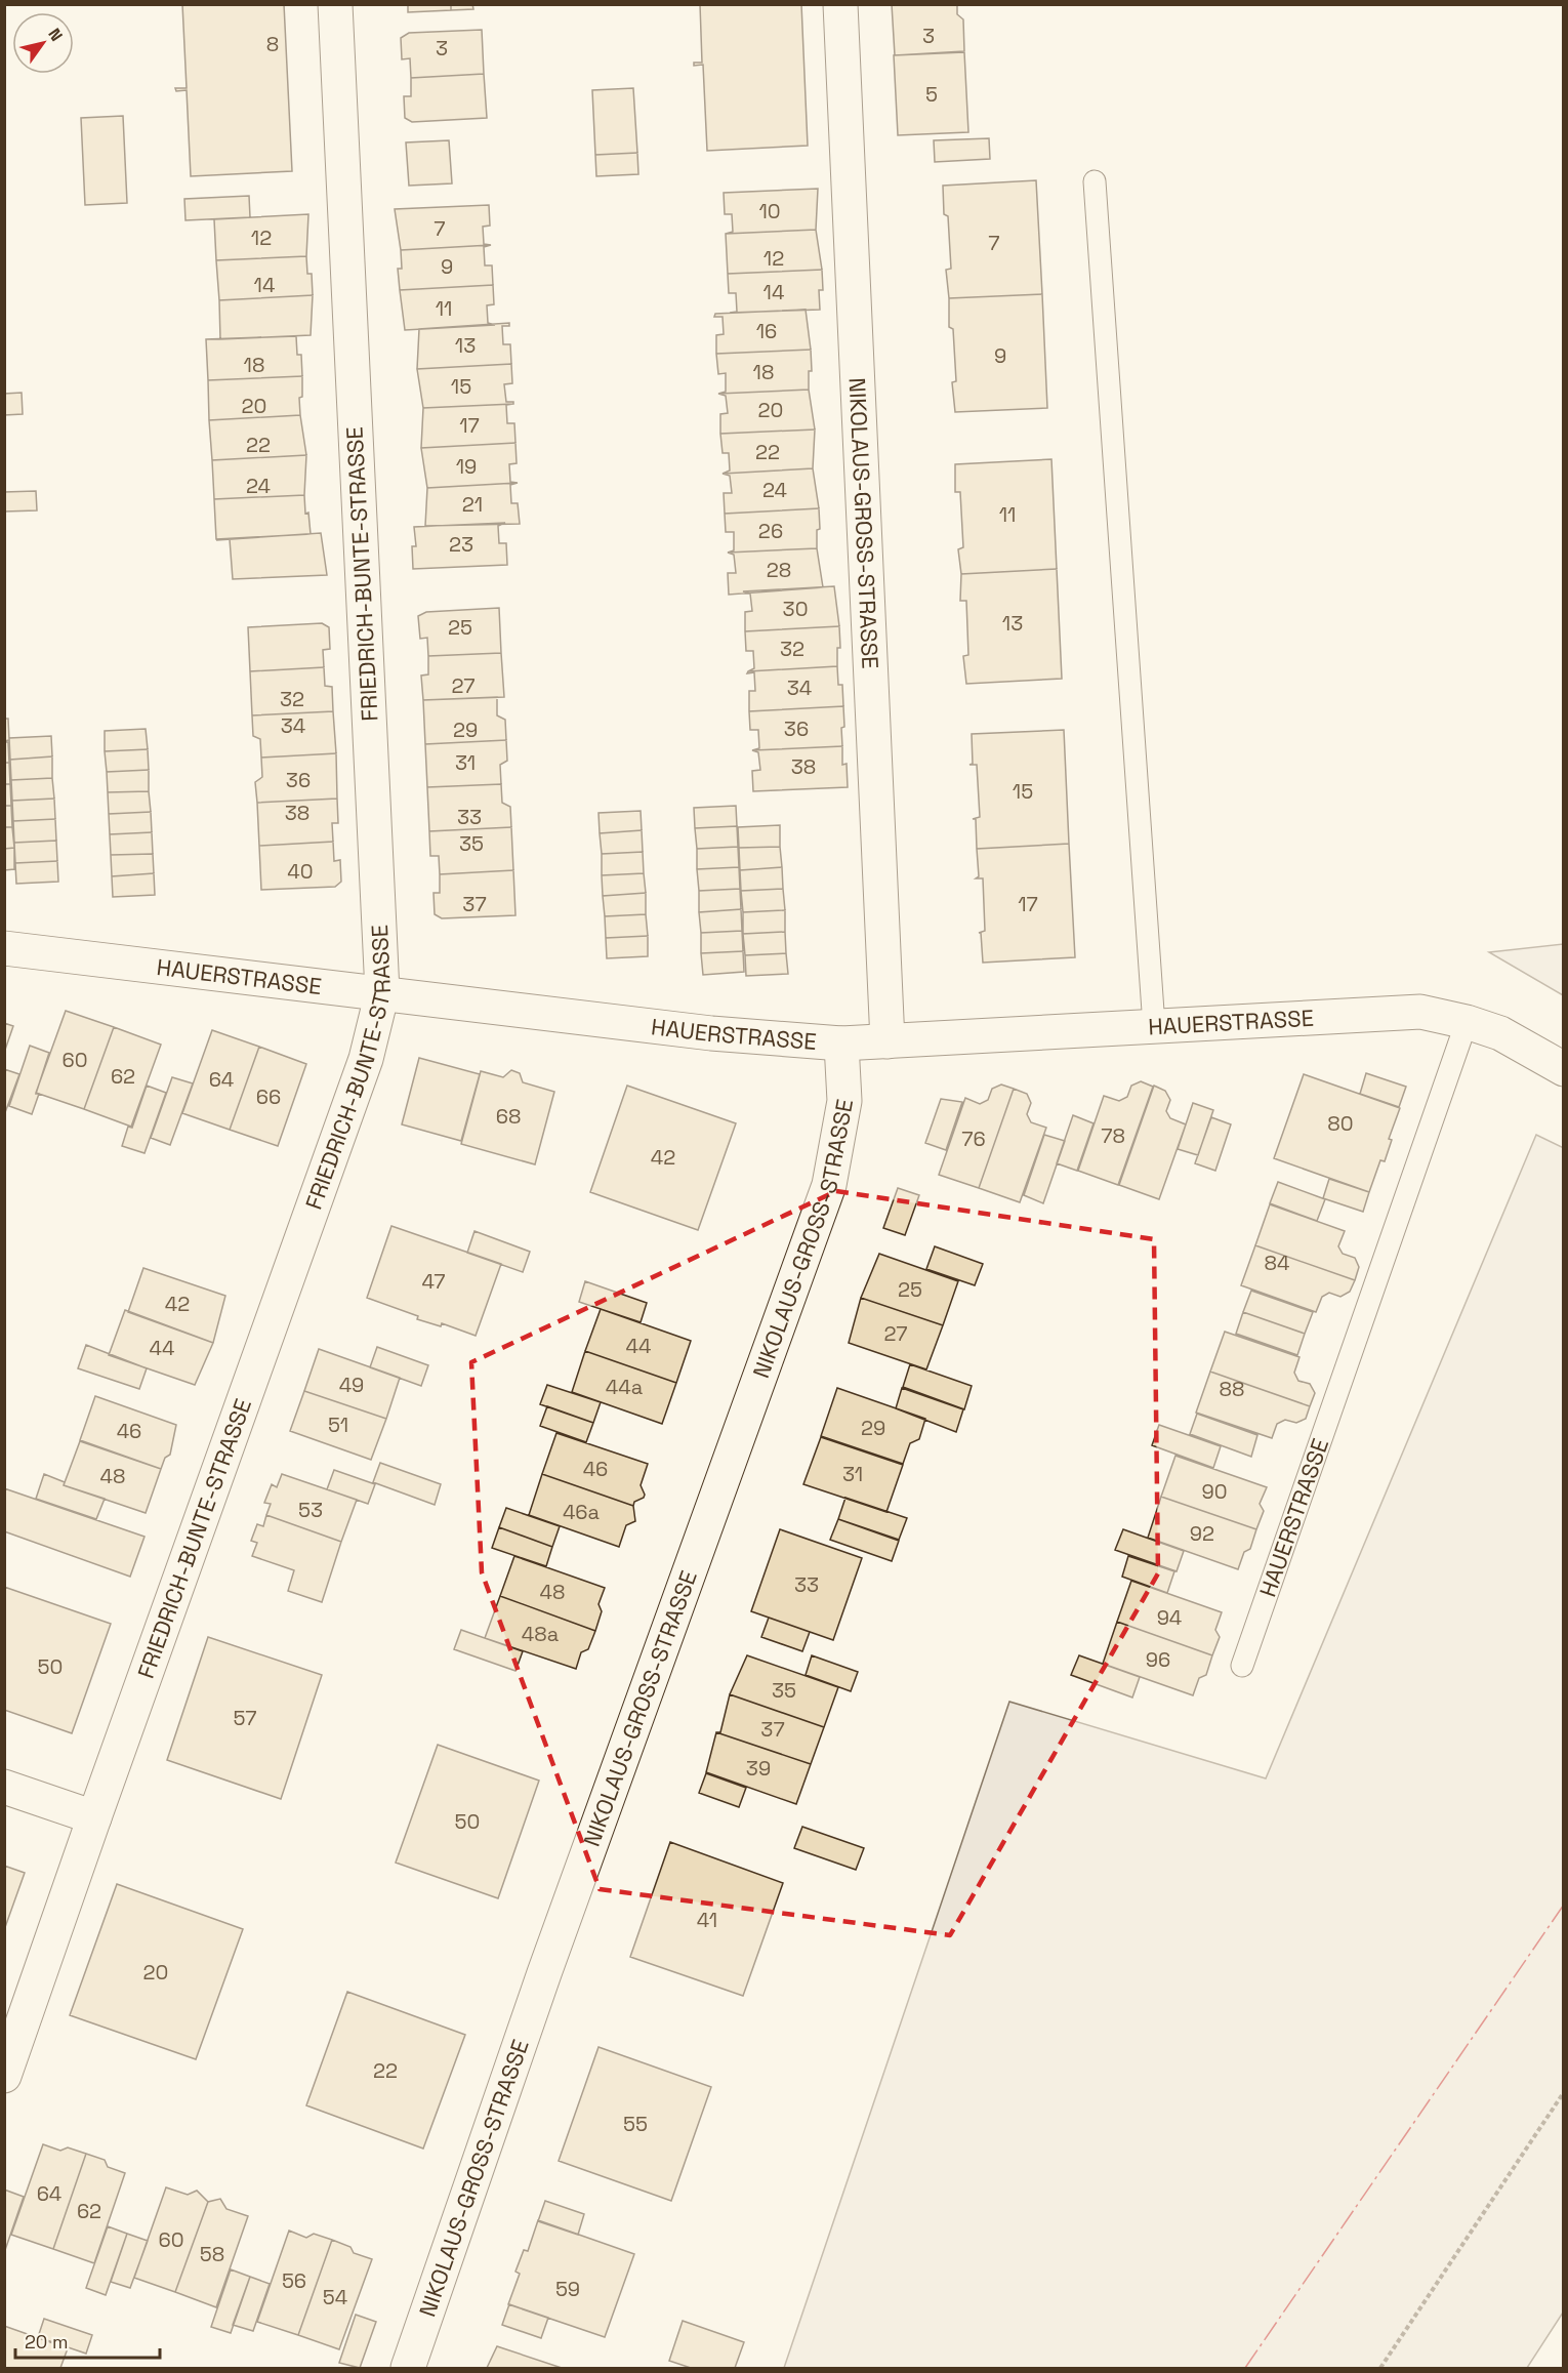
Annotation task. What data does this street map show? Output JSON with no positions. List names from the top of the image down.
{
  "streets": {
    "street": ["NIKOLAUS-GROSS-STRASSE", "FRIEDRICH-BUNTE-STRASSE", "HAUERSTRASSE"]
  },
  "crossings": [
    ["NIKOLAUS-GROSS-STRASSE", "HAUERSTRASSE"],
    ["FRIEDRICH-BUNTE-STRASSE", "HAUERSTRASSE"]
  ],
  "house_numbers": [
    "3",
    "8",
    "3",
    "5",
    "10",
    "7",
    "12",
    "7",
    "12",
    "9",
    "14",
    "14",
    "11",
    "16",
    "13",
    "9",
    "18",
    "18",
    "15",
    "20",
    "20",
    "17",
    "22",
    "22",
    "19",
    "24",
    "24",
    "21",
    "11",
    "26",
    "23",
    "28",
    "30",
    "13",
    "25",
    "32",
    "27",
    "34",
    "32",
    "34",
    "36",
    "29",
    "31",
    "38",
    "36",
    "15",
    "38",
    "33",
    "35",
    "40",
    "37",
    "17",
    "60",
    "62",
    "64",
    "66",
    "68",
    "80",
    "78",
    "76",
    "42",
    "84",
    "47",
    "25",
    "42",
    "27",
    "44",
    "44",
    "49",
    "44a",
    "88",
    "51",
    "29",
    "46",
    "46",
    "31",
    "48",
    "90",
    "53",
    "46a",
    "92",
    "33",
    "48",
    "94",
    "48a",
    "96",
    "50",
    "35",
    "57",
    "37",
    "39",
    "50",
    "41",
    "20",
    "22",
    "55",
    "64",
    "62",
    "60",
    "58",
    "56",
    "59",
    "54"
  ],
  "scale_bar": "20 m",
  "north": "top right"
}
